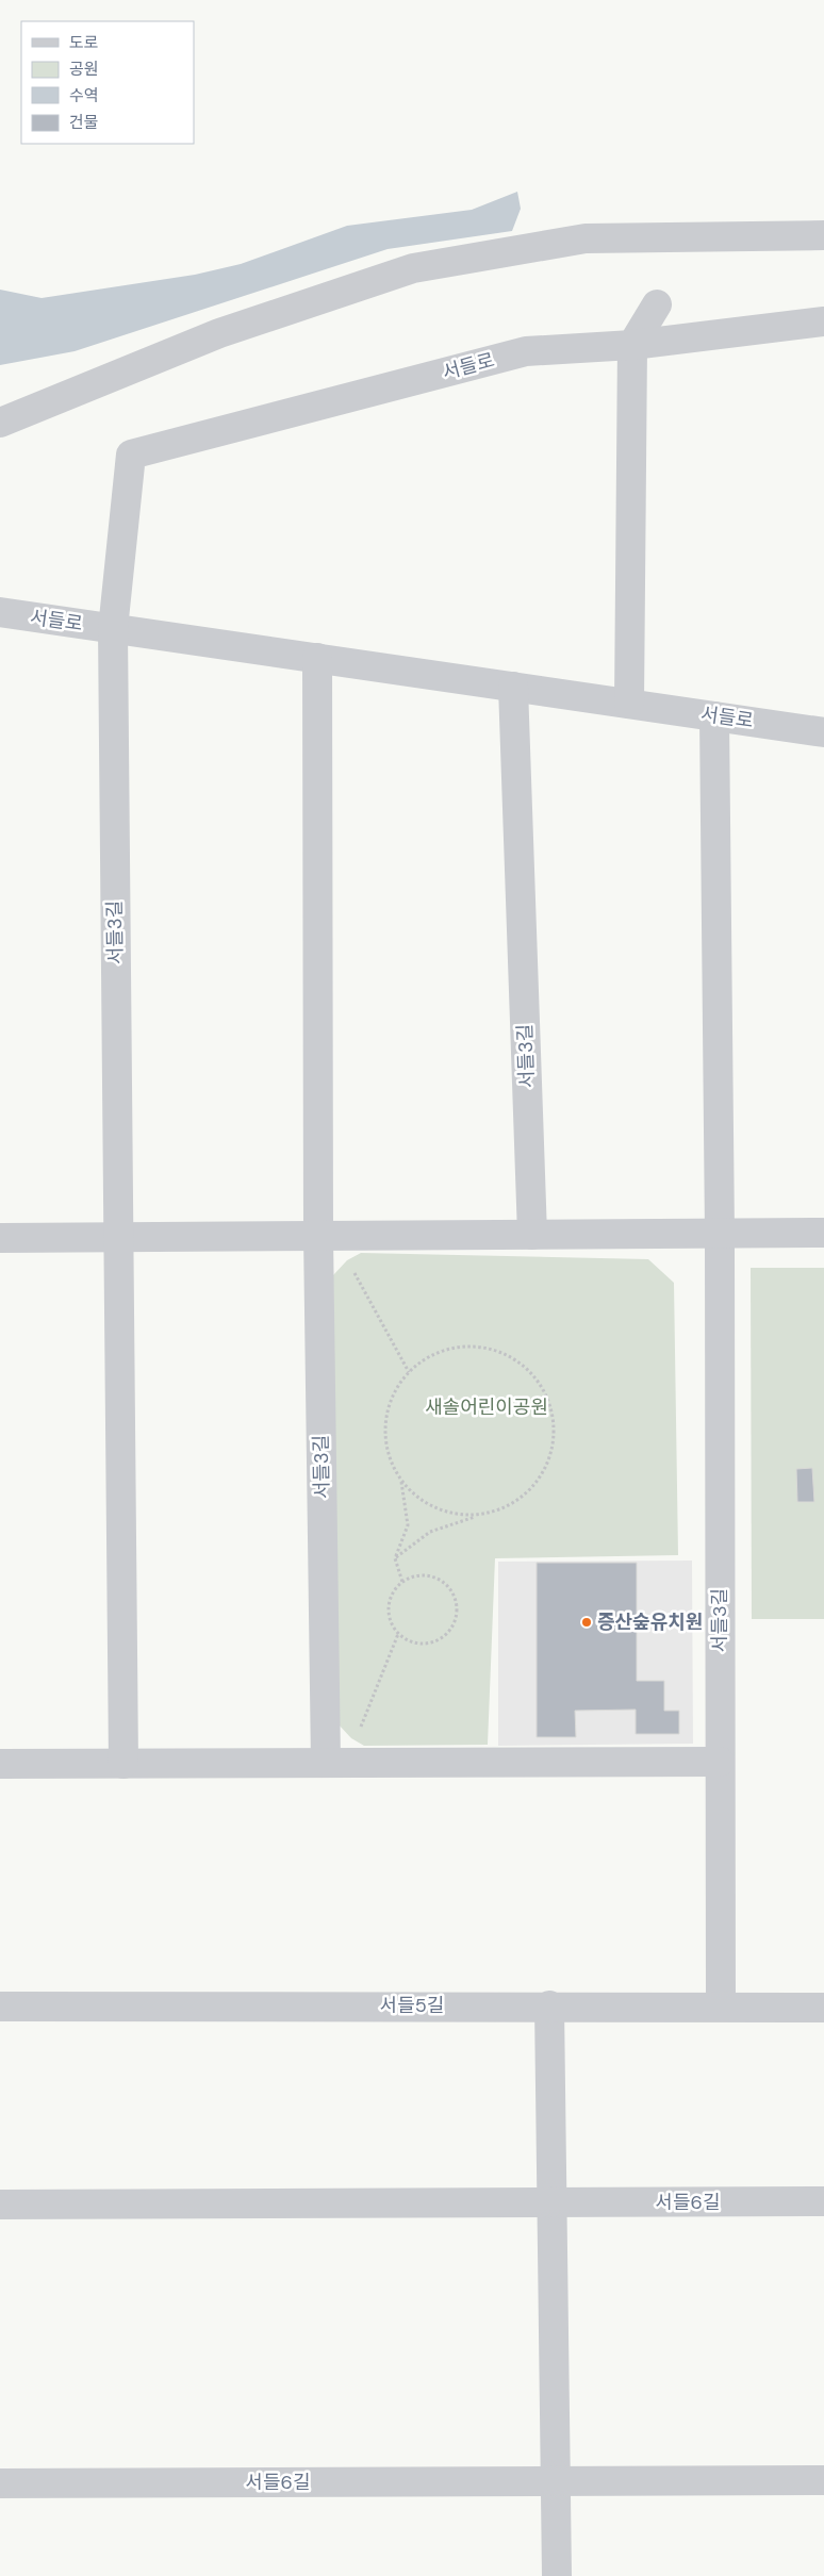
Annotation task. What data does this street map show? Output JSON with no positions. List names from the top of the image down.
{
  "streets": {
    "street": [
      "서들로",
      "서들3길",
      "서들5길",
      "서들6길"
    ]
  },
  "crossings": [
    ["서들로", "서들3길"],
    ["서들3길", "서들5길"]
  ],
  "parks": ["새솔어린이공원"],
  "places": ["증산숲유치원"],
  "legend": [
    "도로",
    "공원",
    "수역",
    "건물"
  ]
}
